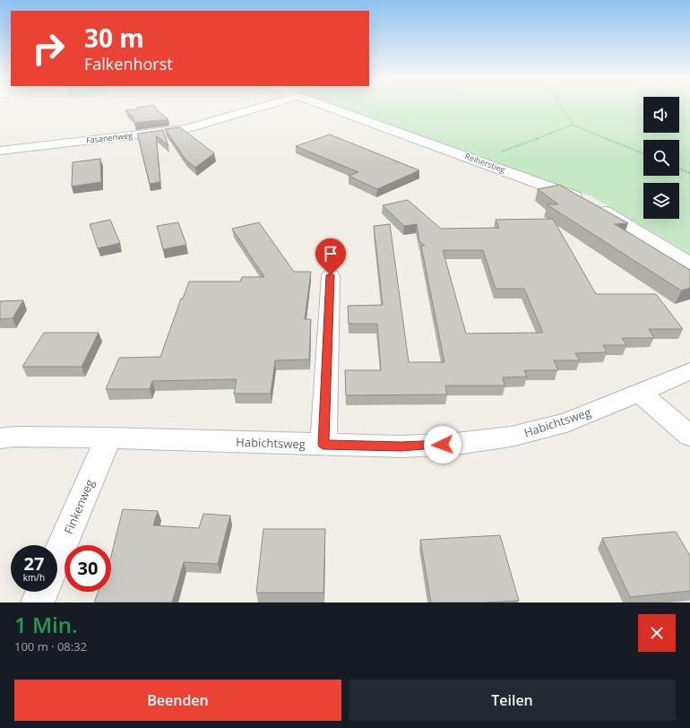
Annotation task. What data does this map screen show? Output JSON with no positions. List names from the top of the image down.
{
  "streets": {
    "street": [
      "Fasanenweg",
      "Reiherstieg",
      "Habichtsweg",
      "Finkenweg"
    ]
  },
  "crossings": [
    ["Habichtsweg", "Finkenweg"]
  ],
  "page": {
    "turn": ["30 m", "Falkenhorst"],
    "speed": "27 km/h",
    "limit": "30",
    "heading": ["1 Min.", "100 m · 08:32"],
    "buttons": ["Beenden", "Teilen"]
  }
}
